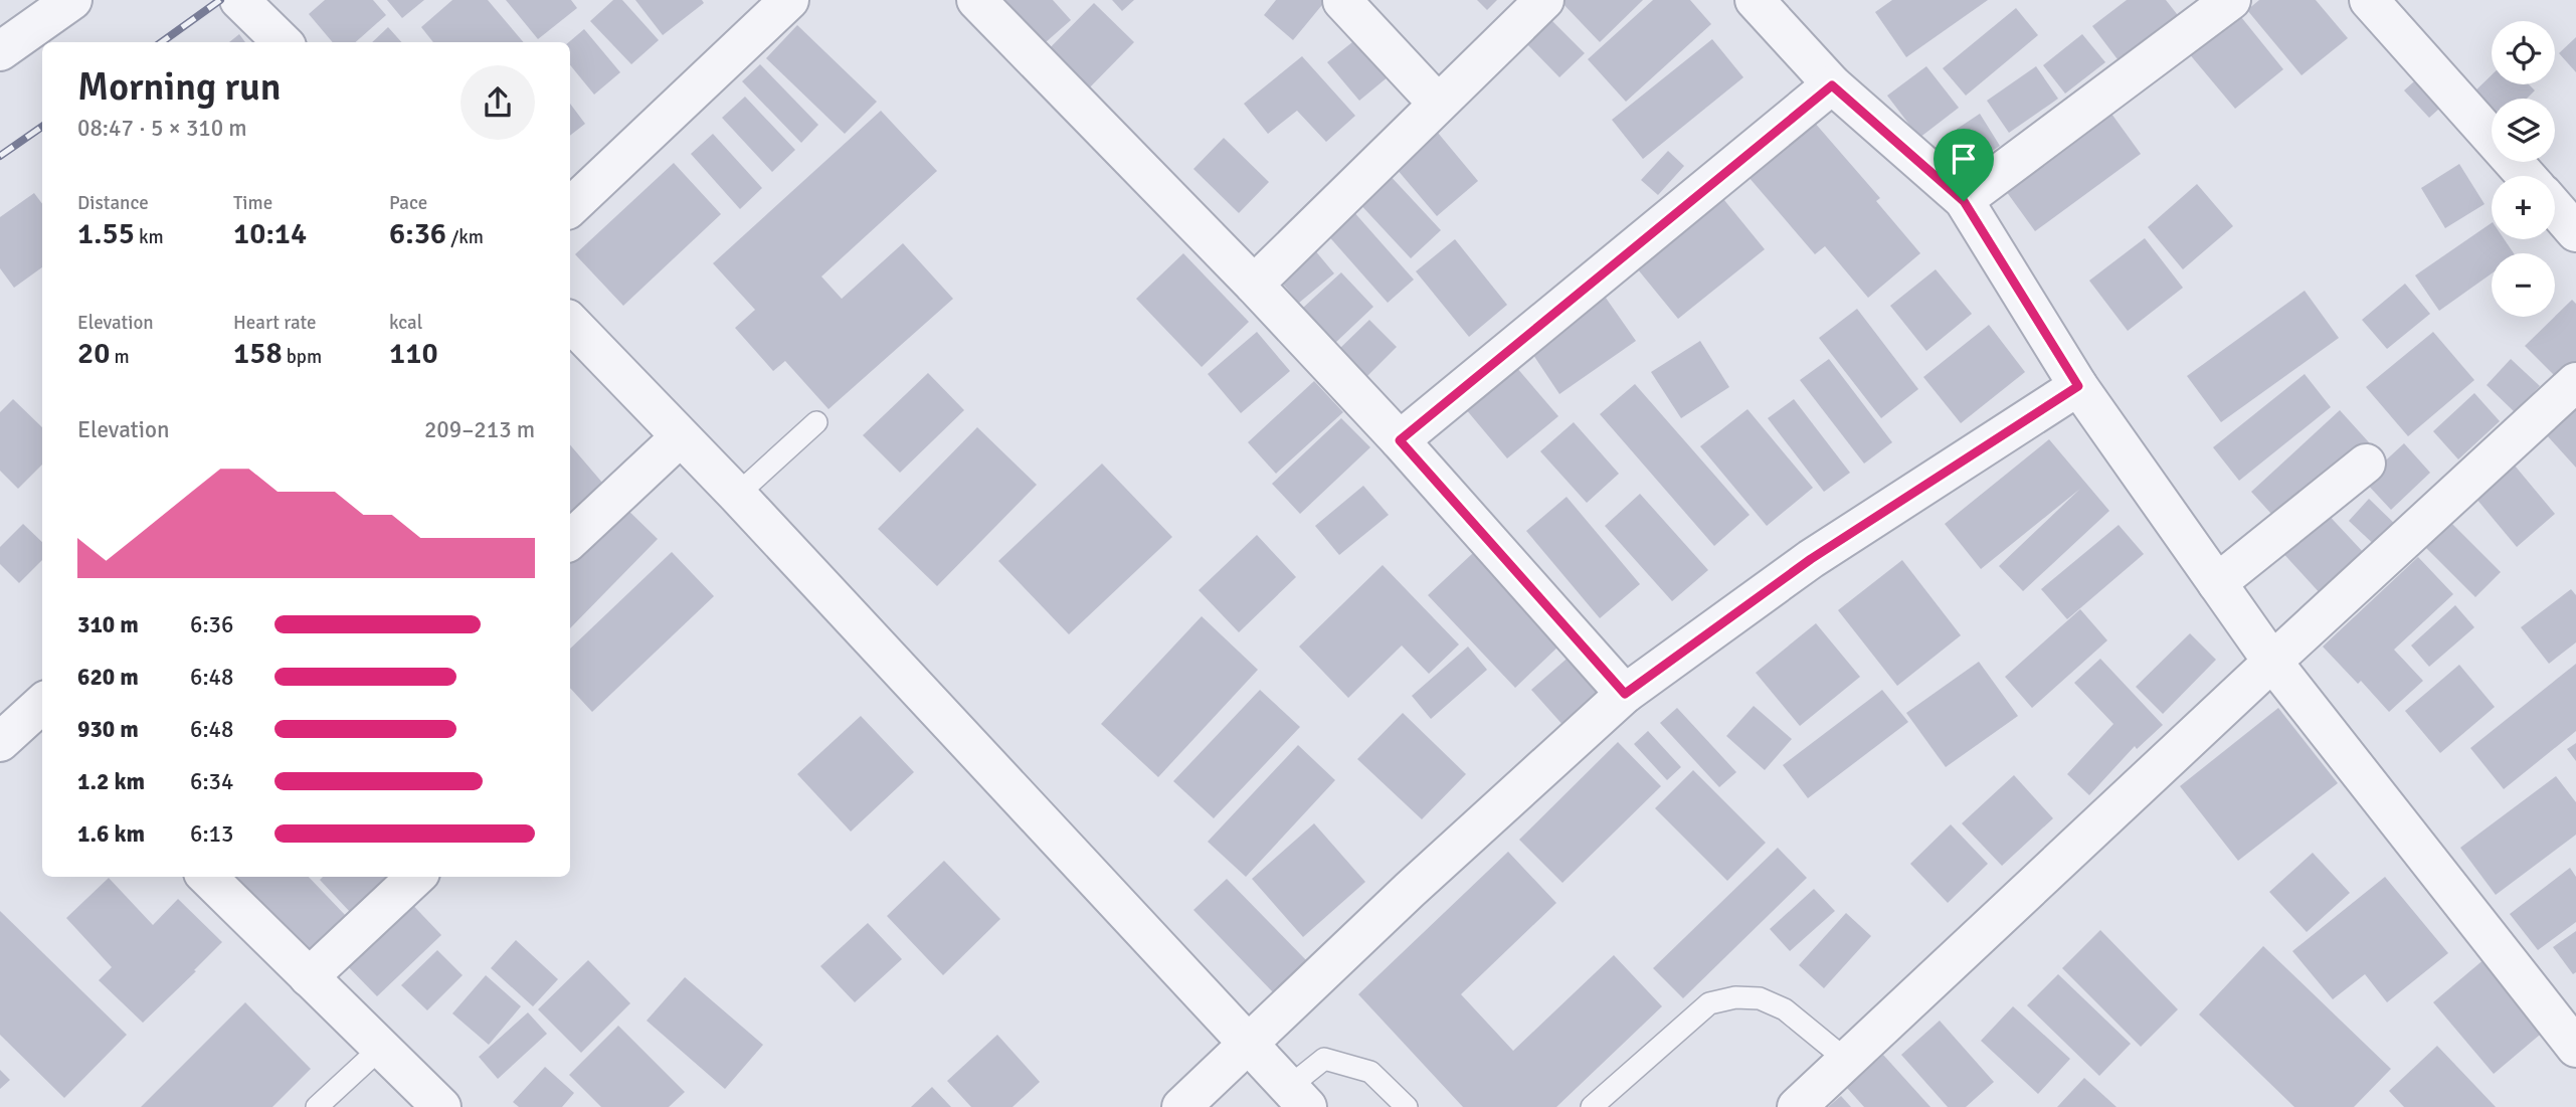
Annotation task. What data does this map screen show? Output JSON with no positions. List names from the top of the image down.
{
  "page": {
    "map_buttons": ["+", "−"],
    "heading": ["Morning run", "08:47 · 5 × 310 m"],
    "stats": [
      ["Distance", "1.55 km"],
      ["Time", "10:14"],
      ["Pace", "6:36 /km"],
      ["Elevation", "20 m"],
      ["Heart rate", "158 bpm"],
      ["kcal", "110"]
    ],
    "chart": ["Elevation", "209–213 m"],
    "list": [
      {
        "name": "310 m",
        "note": "6:36"
      },
      {
        "name": "620 m",
        "note": "6:48"
      },
      {
        "name": "930 m",
        "note": "6:48"
      },
      {
        "name": "1.2 km",
        "note": "6:34"
      },
      {
        "name": "1.6 km",
        "note": "6:13"
      }
    ]
  }
}
